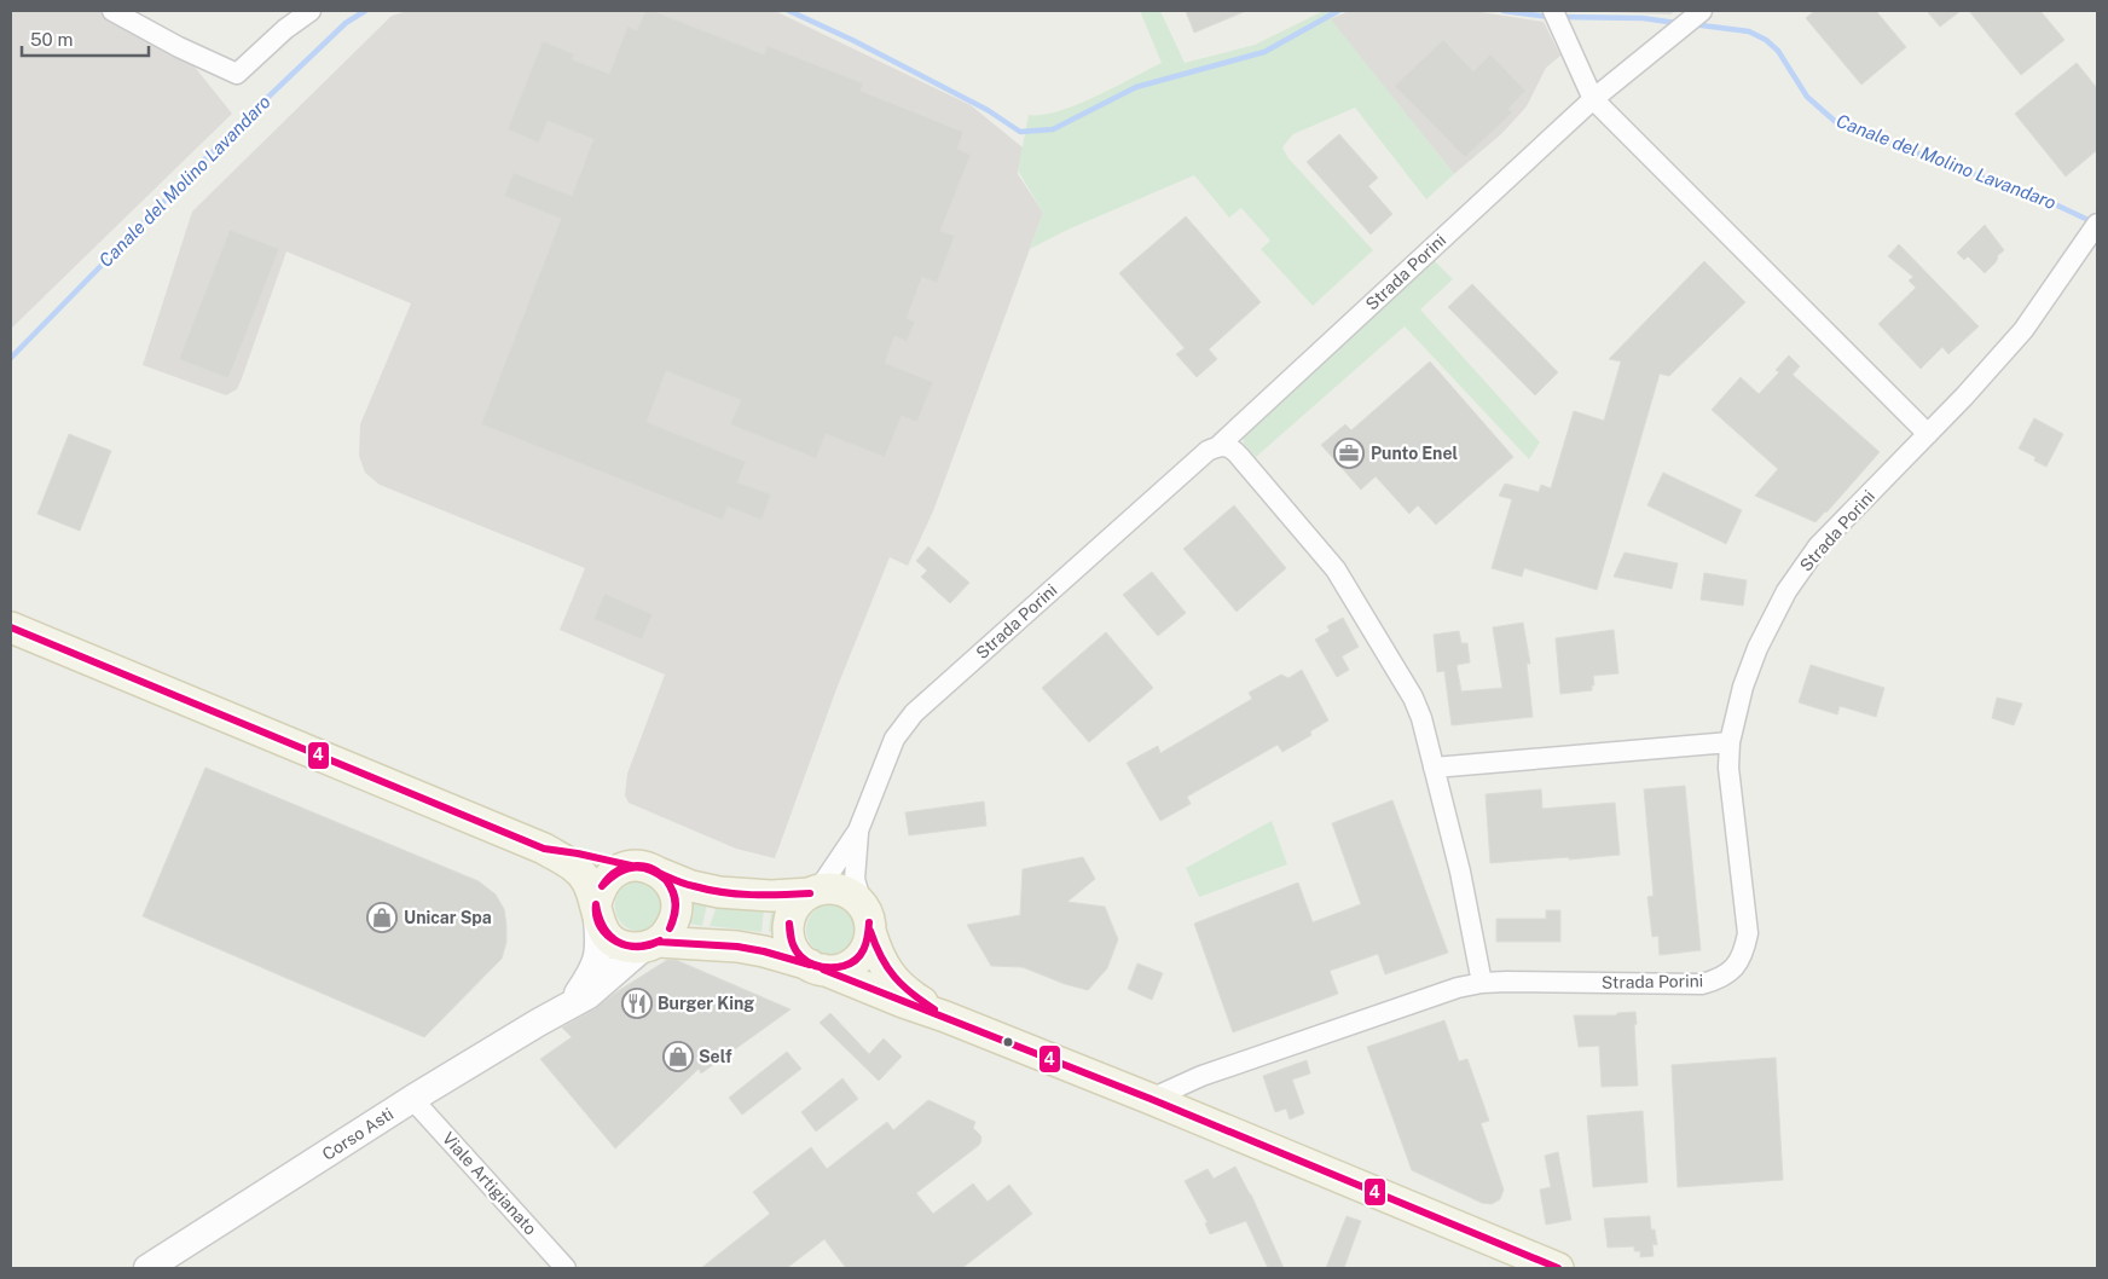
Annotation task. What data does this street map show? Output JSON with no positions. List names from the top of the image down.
{
  "streets": {
    "main road": ["Corso Asti"],
    "street": ["Strada Porini", "Viale Artigianato"]
  },
  "crossings": [
    ["Strada Porini", "Corso Asti"],
    ["Corso Asti", "Viale Artigianato"]
  ],
  "water": ["Canale del Molino Lavandaro"],
  "places": {
    "office": ["Punto Enel"],
    "shop": ["Unicar Spa", "Self"],
    "restaurant": ["Burger King"]
  },
  "lines": ["transit line 4"],
  "scale_bar": "50 m"
}
